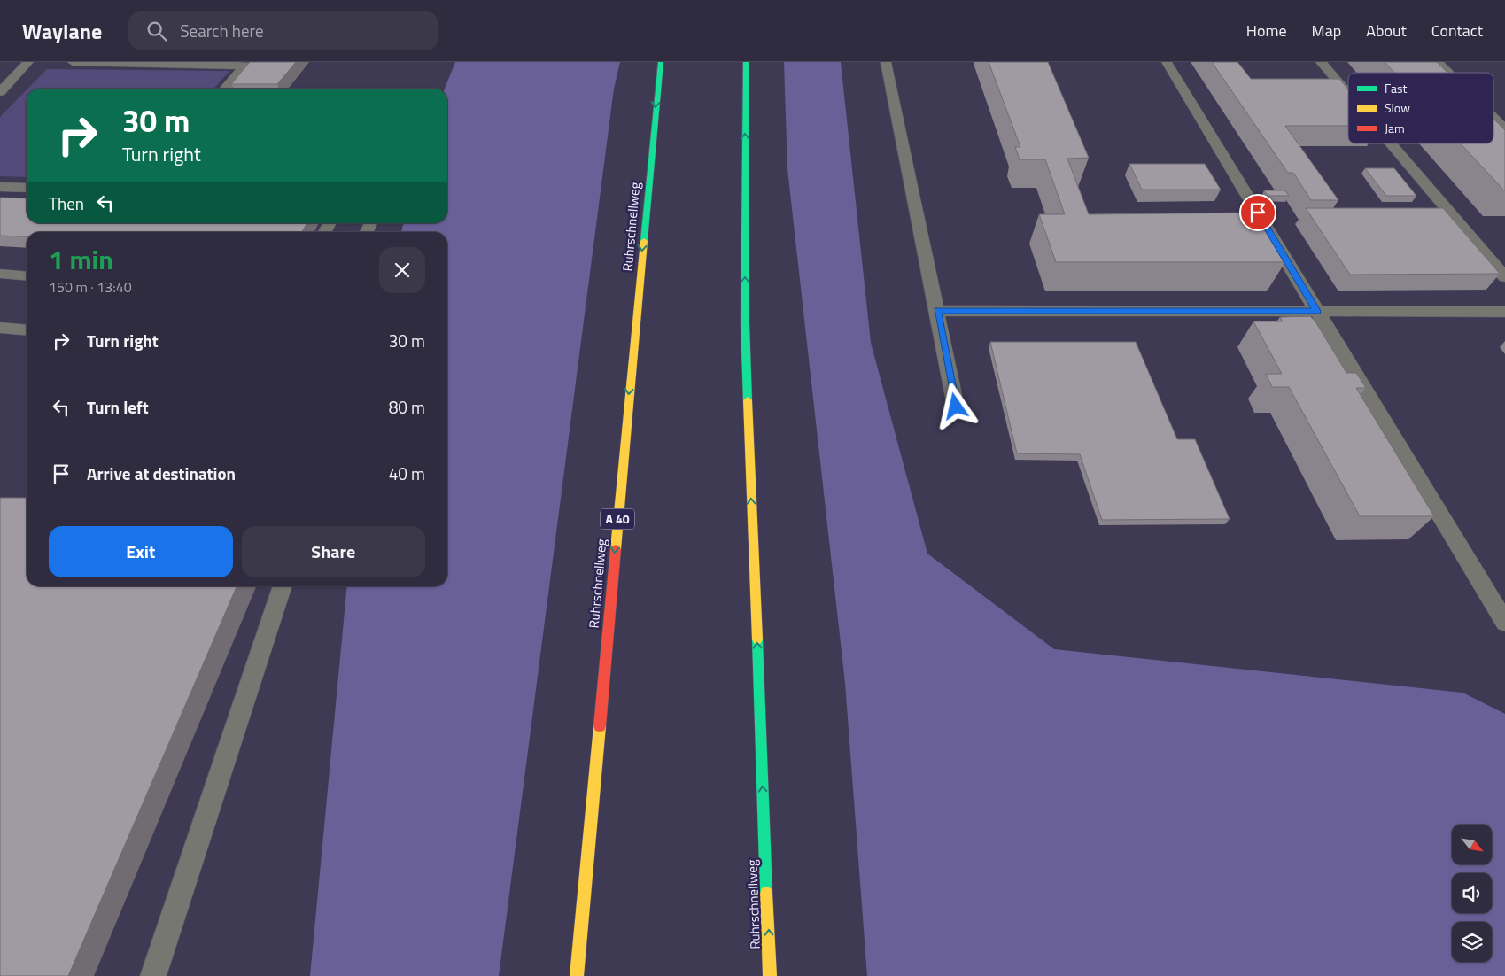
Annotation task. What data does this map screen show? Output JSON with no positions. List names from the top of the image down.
{
  "streets": {
    "highway": ["Ruhrschnellweg", "A 40"]
  },
  "legend": ["Fast", "Slow", "Jam"],
  "north": "bottom right",
  "page": {
    "header": "Waylane",
    "search": "Search here",
    "nav": [
      "Home",
      "Map",
      "About",
      "Contact"
    ],
    "turn": ["30 m", "Turn right"],
    "then": "Then",
    "heading": ["1 min", "150 m · 13:40"],
    "list": [
      {
        "name": "Turn right",
        "value": "30 m"
      },
      {
        "name": "Turn left",
        "value": "80 m"
      },
      {
        "name": "Arrive at destination",
        "value": "40 m"
      }
    ],
    "buttons": ["Exit", "Share"]
  }
}
